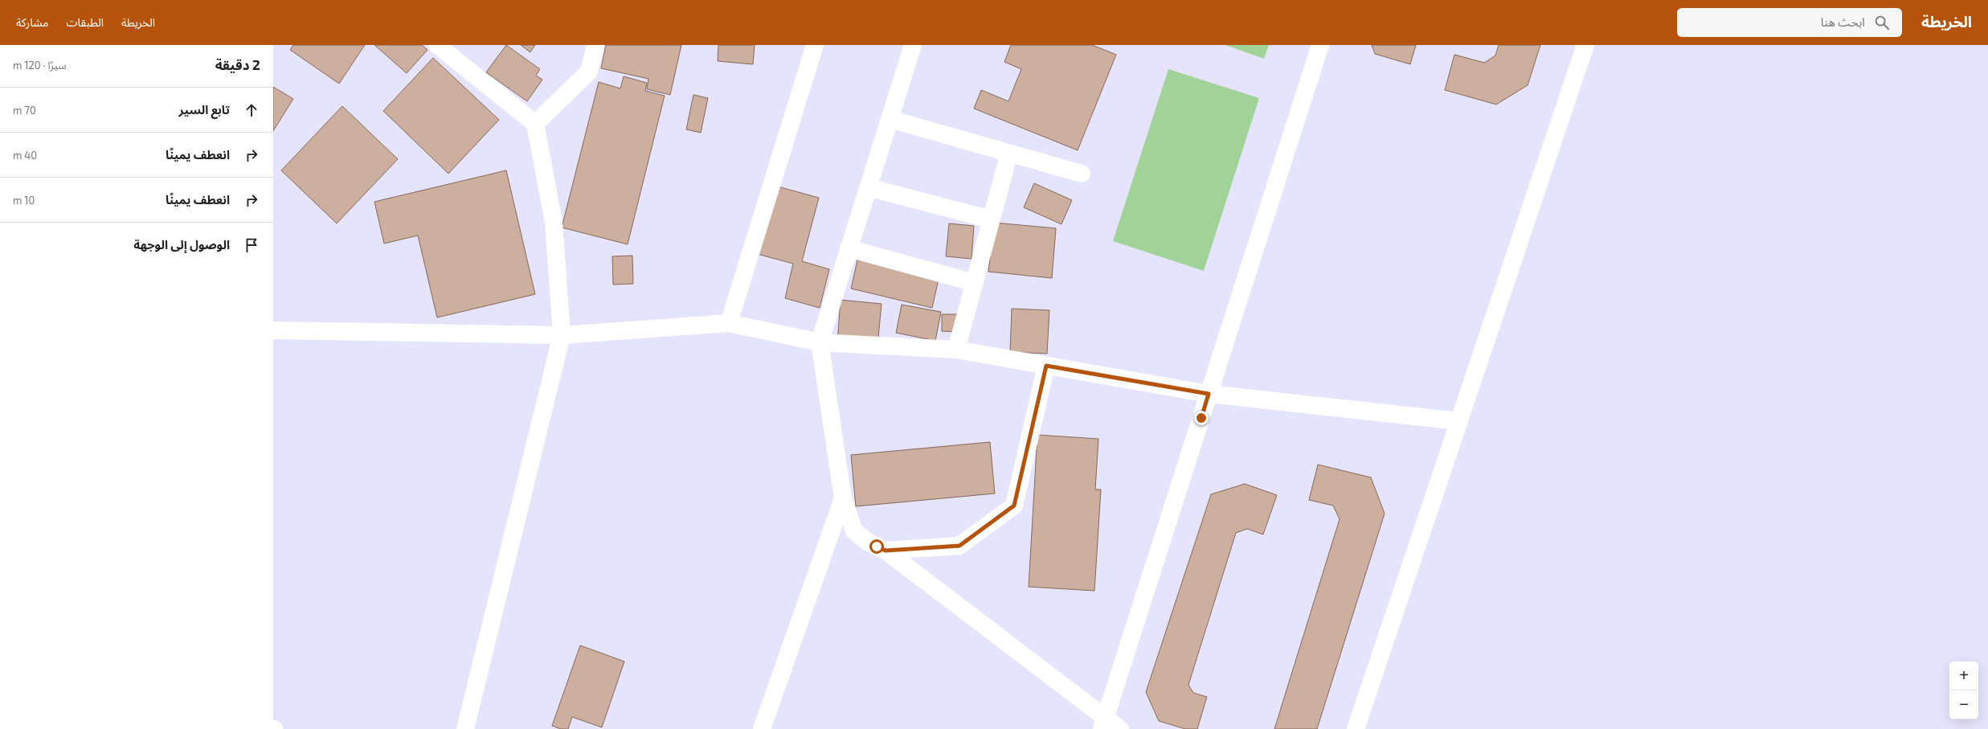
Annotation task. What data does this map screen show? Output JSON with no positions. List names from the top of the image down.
{
  "page": {
    "header": "الخريطة",
    "search": "ابحث هنا",
    "nav": ["الخريطة", "الطبقات", "مشاركة"],
    "heading": ["2 دقيقة", "سيرًا · 120 m"],
    "list": [
      ["تابع السير", "70 m"],
      ["انعطف يمينًا", "40 m"],
      ["انعطف يمينًا", "10 m"],
      "الوصول إلى الوجهة"
    ],
    "map_buttons": ["+", "−"]
  }
}
